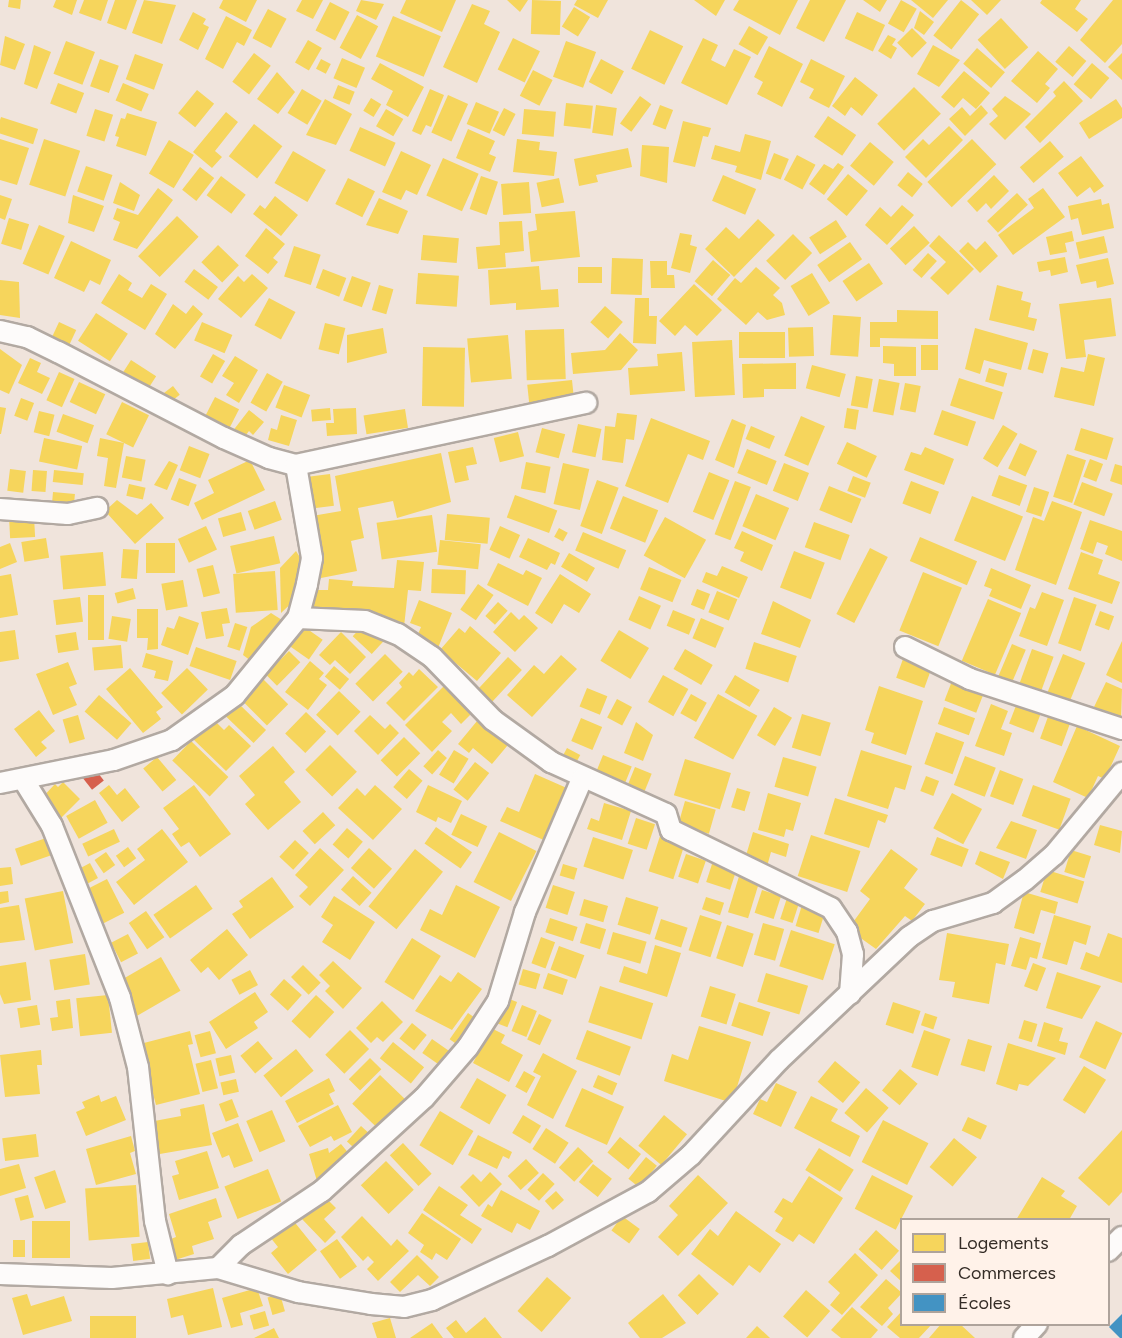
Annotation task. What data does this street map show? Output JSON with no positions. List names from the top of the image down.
{
  "legend": ["Logements", "Commerces", "Écoles"]
}
